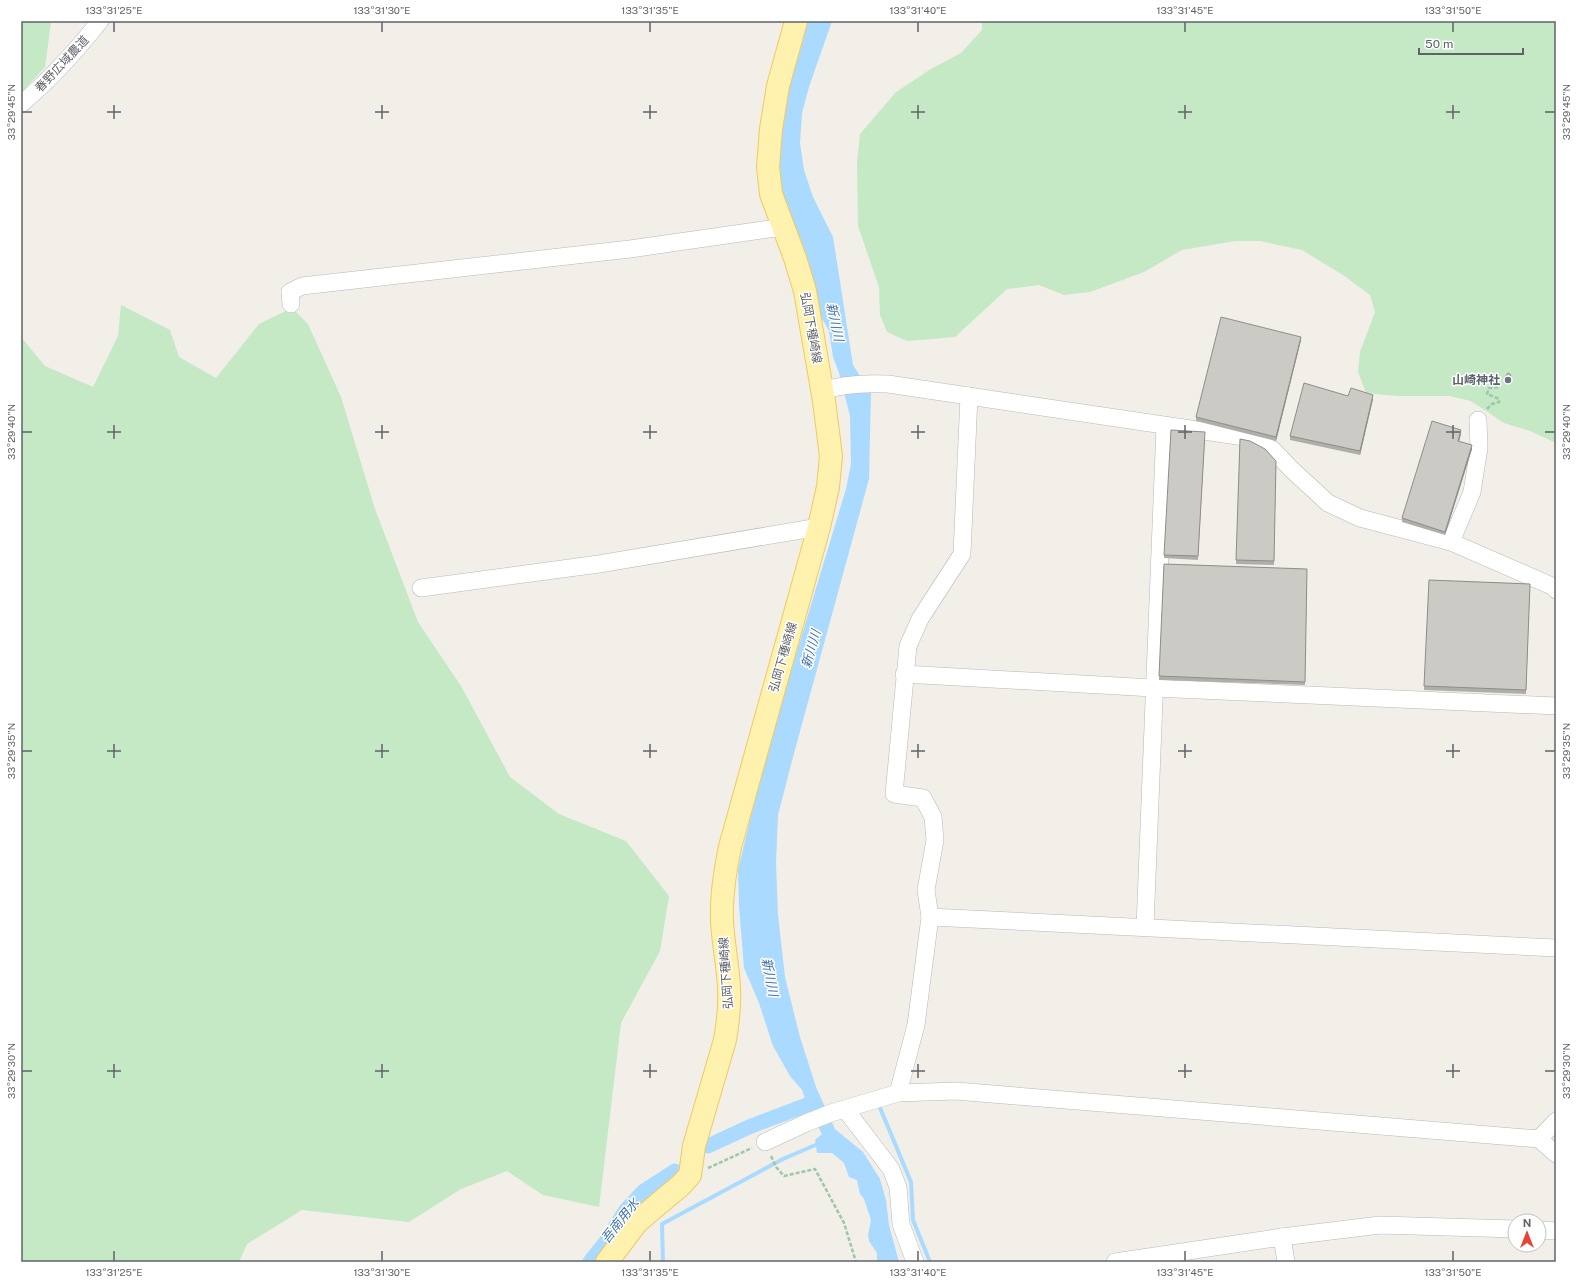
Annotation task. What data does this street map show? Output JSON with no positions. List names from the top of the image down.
{
  "streets": {
    "main road": ["弘岡下種崎線"],
    "street": ["春野広域農道"]
  },
  "water": ["新川川", "吾南用水"],
  "places": ["山崎神社"],
  "scale_bar": "50 m",
  "north": "top",
  "coordinates": [
    "133°31'25\"E",
    "133°31'30\"E",
    "133°31'35\"E",
    "133°31'40\"E",
    "133°31'45\"E",
    "133°31'50\"E",
    "33°29'45\"N",
    "33°29'40\"N",
    "33°29'35\"N",
    "33°29'30\"N"
  ]
}
